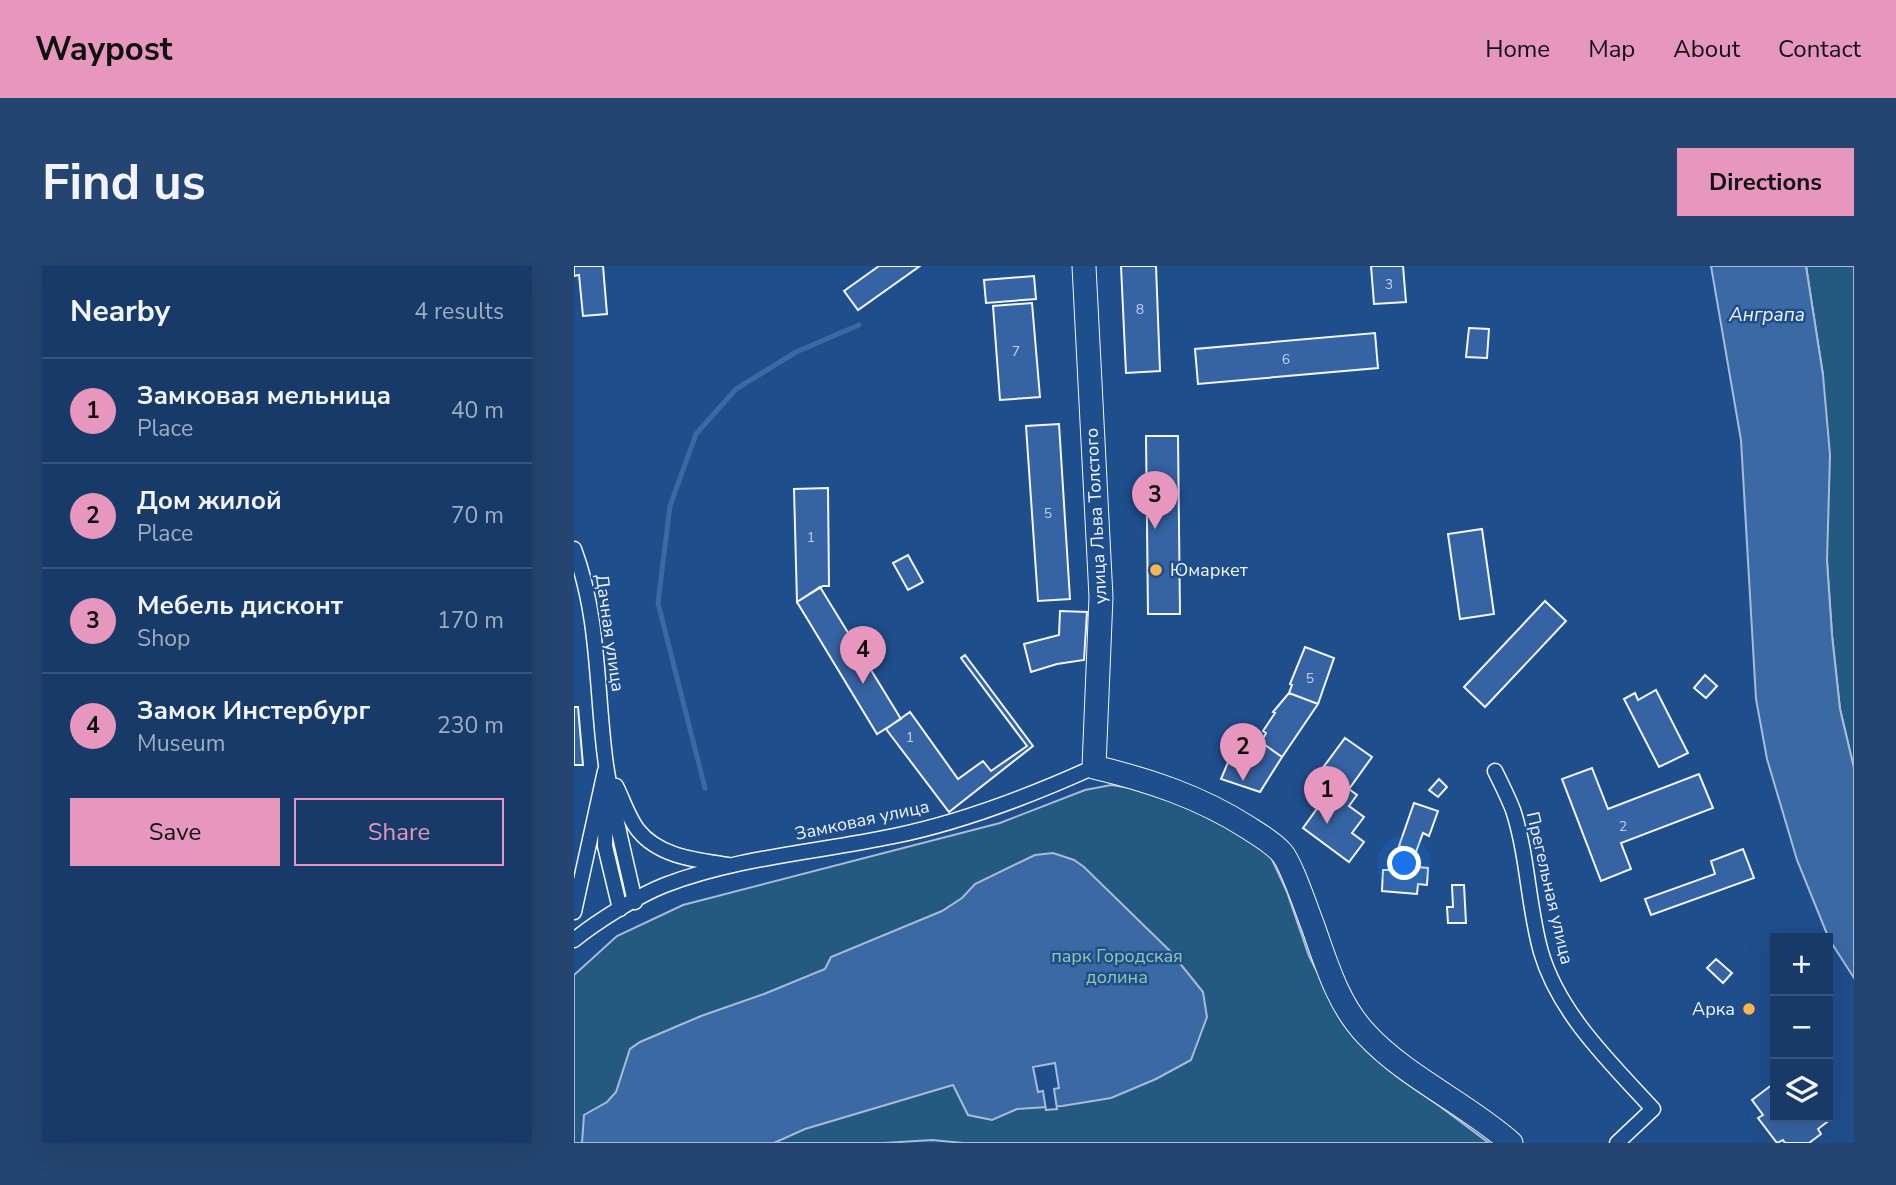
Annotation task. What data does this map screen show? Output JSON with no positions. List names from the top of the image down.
{
  "streets": {
    "main road": ["улица Льва Толстого"],
    "street": ["Дачная улица", "Замковая улица", "Прегельная улица"]
  },
  "crossings": [
    ["улица Льва Толстого", "Замковая улица"],
    ["Дачная улица", "Замковая улица"]
  ],
  "water": ["Анграпа"],
  "parks": ["парк Городская долина"],
  "places": ["Юмаркет", "Арка"],
  "house_numbers": [
    "3",
    "8",
    "7",
    "6",
    "5",
    "1",
    "5",
    "1",
    "2"
  ],
  "page": {
    "header": "Waypost",
    "nav": [
      "Home",
      "Map",
      "About",
      "Contact"
    ],
    "buttons": [
      "Directions",
      ["Save", "Share"]
    ],
    "title": "Find us",
    "heading": ["Nearby", "4 results"],
    "list": [
      {
        "mark": "1",
        "name": "Замковая мельница",
        "note": "Place",
        "value": "40 m"
      },
      {
        "mark": "2",
        "name": "Дом жилой",
        "note": "Place",
        "value": "70 m"
      },
      {
        "mark": "3",
        "name": "Мебель дисконт",
        "note": "Shop",
        "value": "170 m"
      },
      {
        "mark": "4",
        "name": "Замок Инстербург",
        "note": "Museum",
        "value": "230 m"
      }
    ],
    "pins": [
      "3",
      "4",
      "2",
      "1"
    ],
    "map_buttons": ["+", "−"]
  }
}
